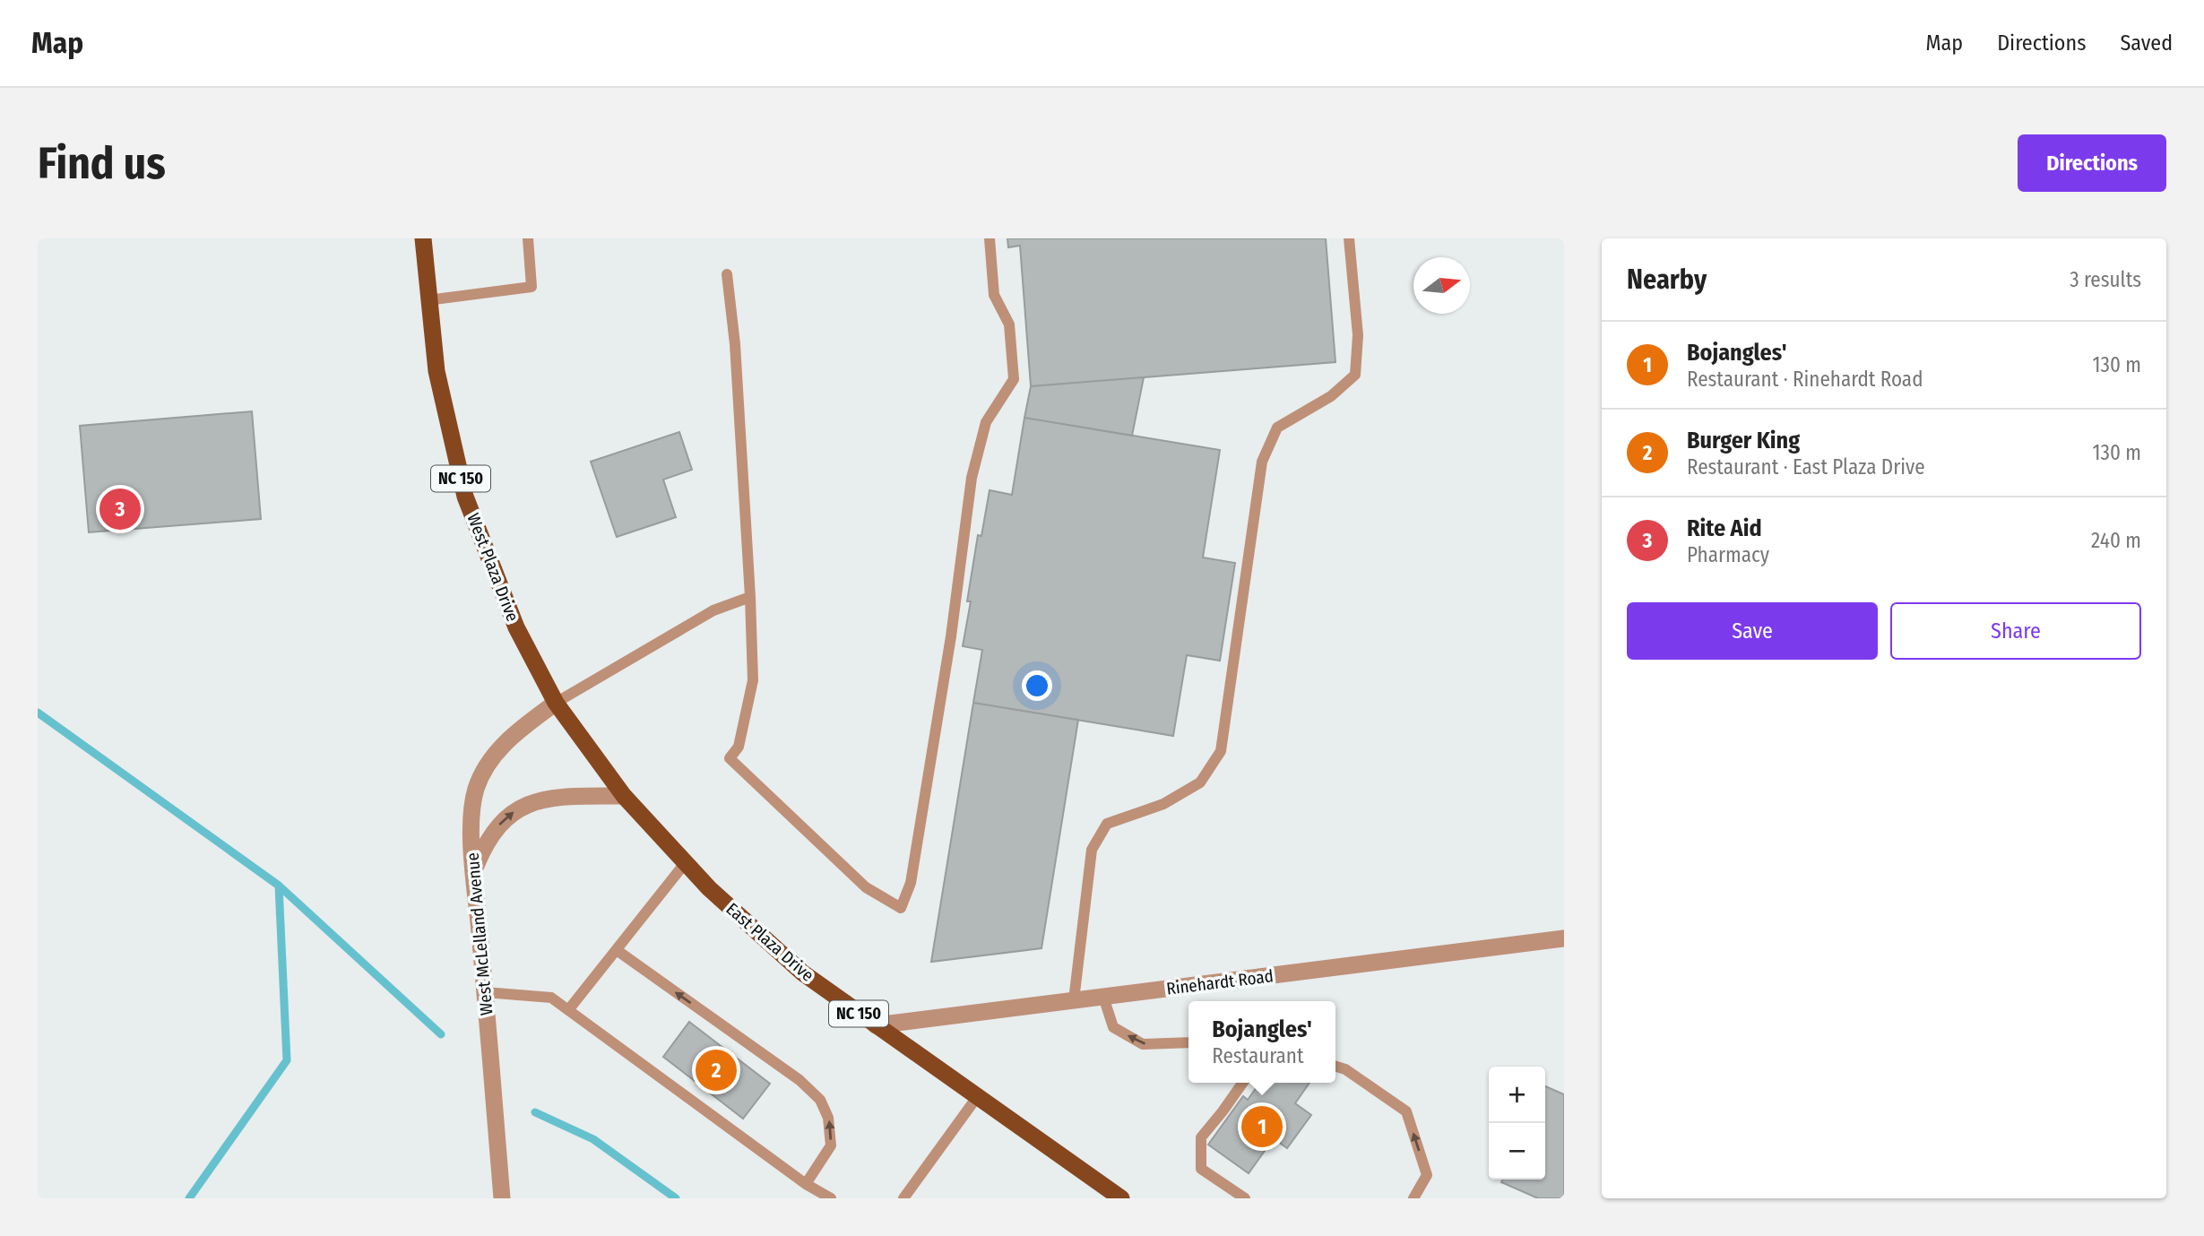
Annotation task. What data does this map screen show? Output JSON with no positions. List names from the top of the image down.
{
  "streets": {
    "main road": ["NC 150", "West Plaza Drive", "East Plaza Drive"],
    "street": ["West McLelland Avenue", "Rinehardt Road"]
  },
  "crossings": [
    ["West Plaza Drive", "West McLelland Avenue"],
    ["West Plaza Drive", "East Plaza Drive"],
    ["West McLelland Avenue", "East Plaza Drive"],
    ["East Plaza Drive", "Rinehardt Road"]
  ],
  "north": "right",
  "page": {
    "header": "Map",
    "nav": ["Map", "Directions", "Saved"],
    "buttons": [
      "Directions",
      ["Save", "Share"]
    ],
    "title": "Find us",
    "heading": ["Nearby", "3 results"],
    "list": [
      {
        "mark": "1",
        "name": "Bojangles'",
        "note": "Restaurant · Rinehardt Road",
        "value": "130 m"
      },
      {
        "mark": "2",
        "name": "Burger King",
        "note": "Restaurant · East Plaza Drive",
        "value": "130 m"
      },
      {
        "mark": "3",
        "name": "Rite Aid",
        "note": "Pharmacy",
        "value": "240 m"
      }
    ],
    "pins": ["3", "2", "1"],
    "popup": ["Bojangles'", "Restaurant"],
    "map_buttons": ["+", "−"]
  }
}
